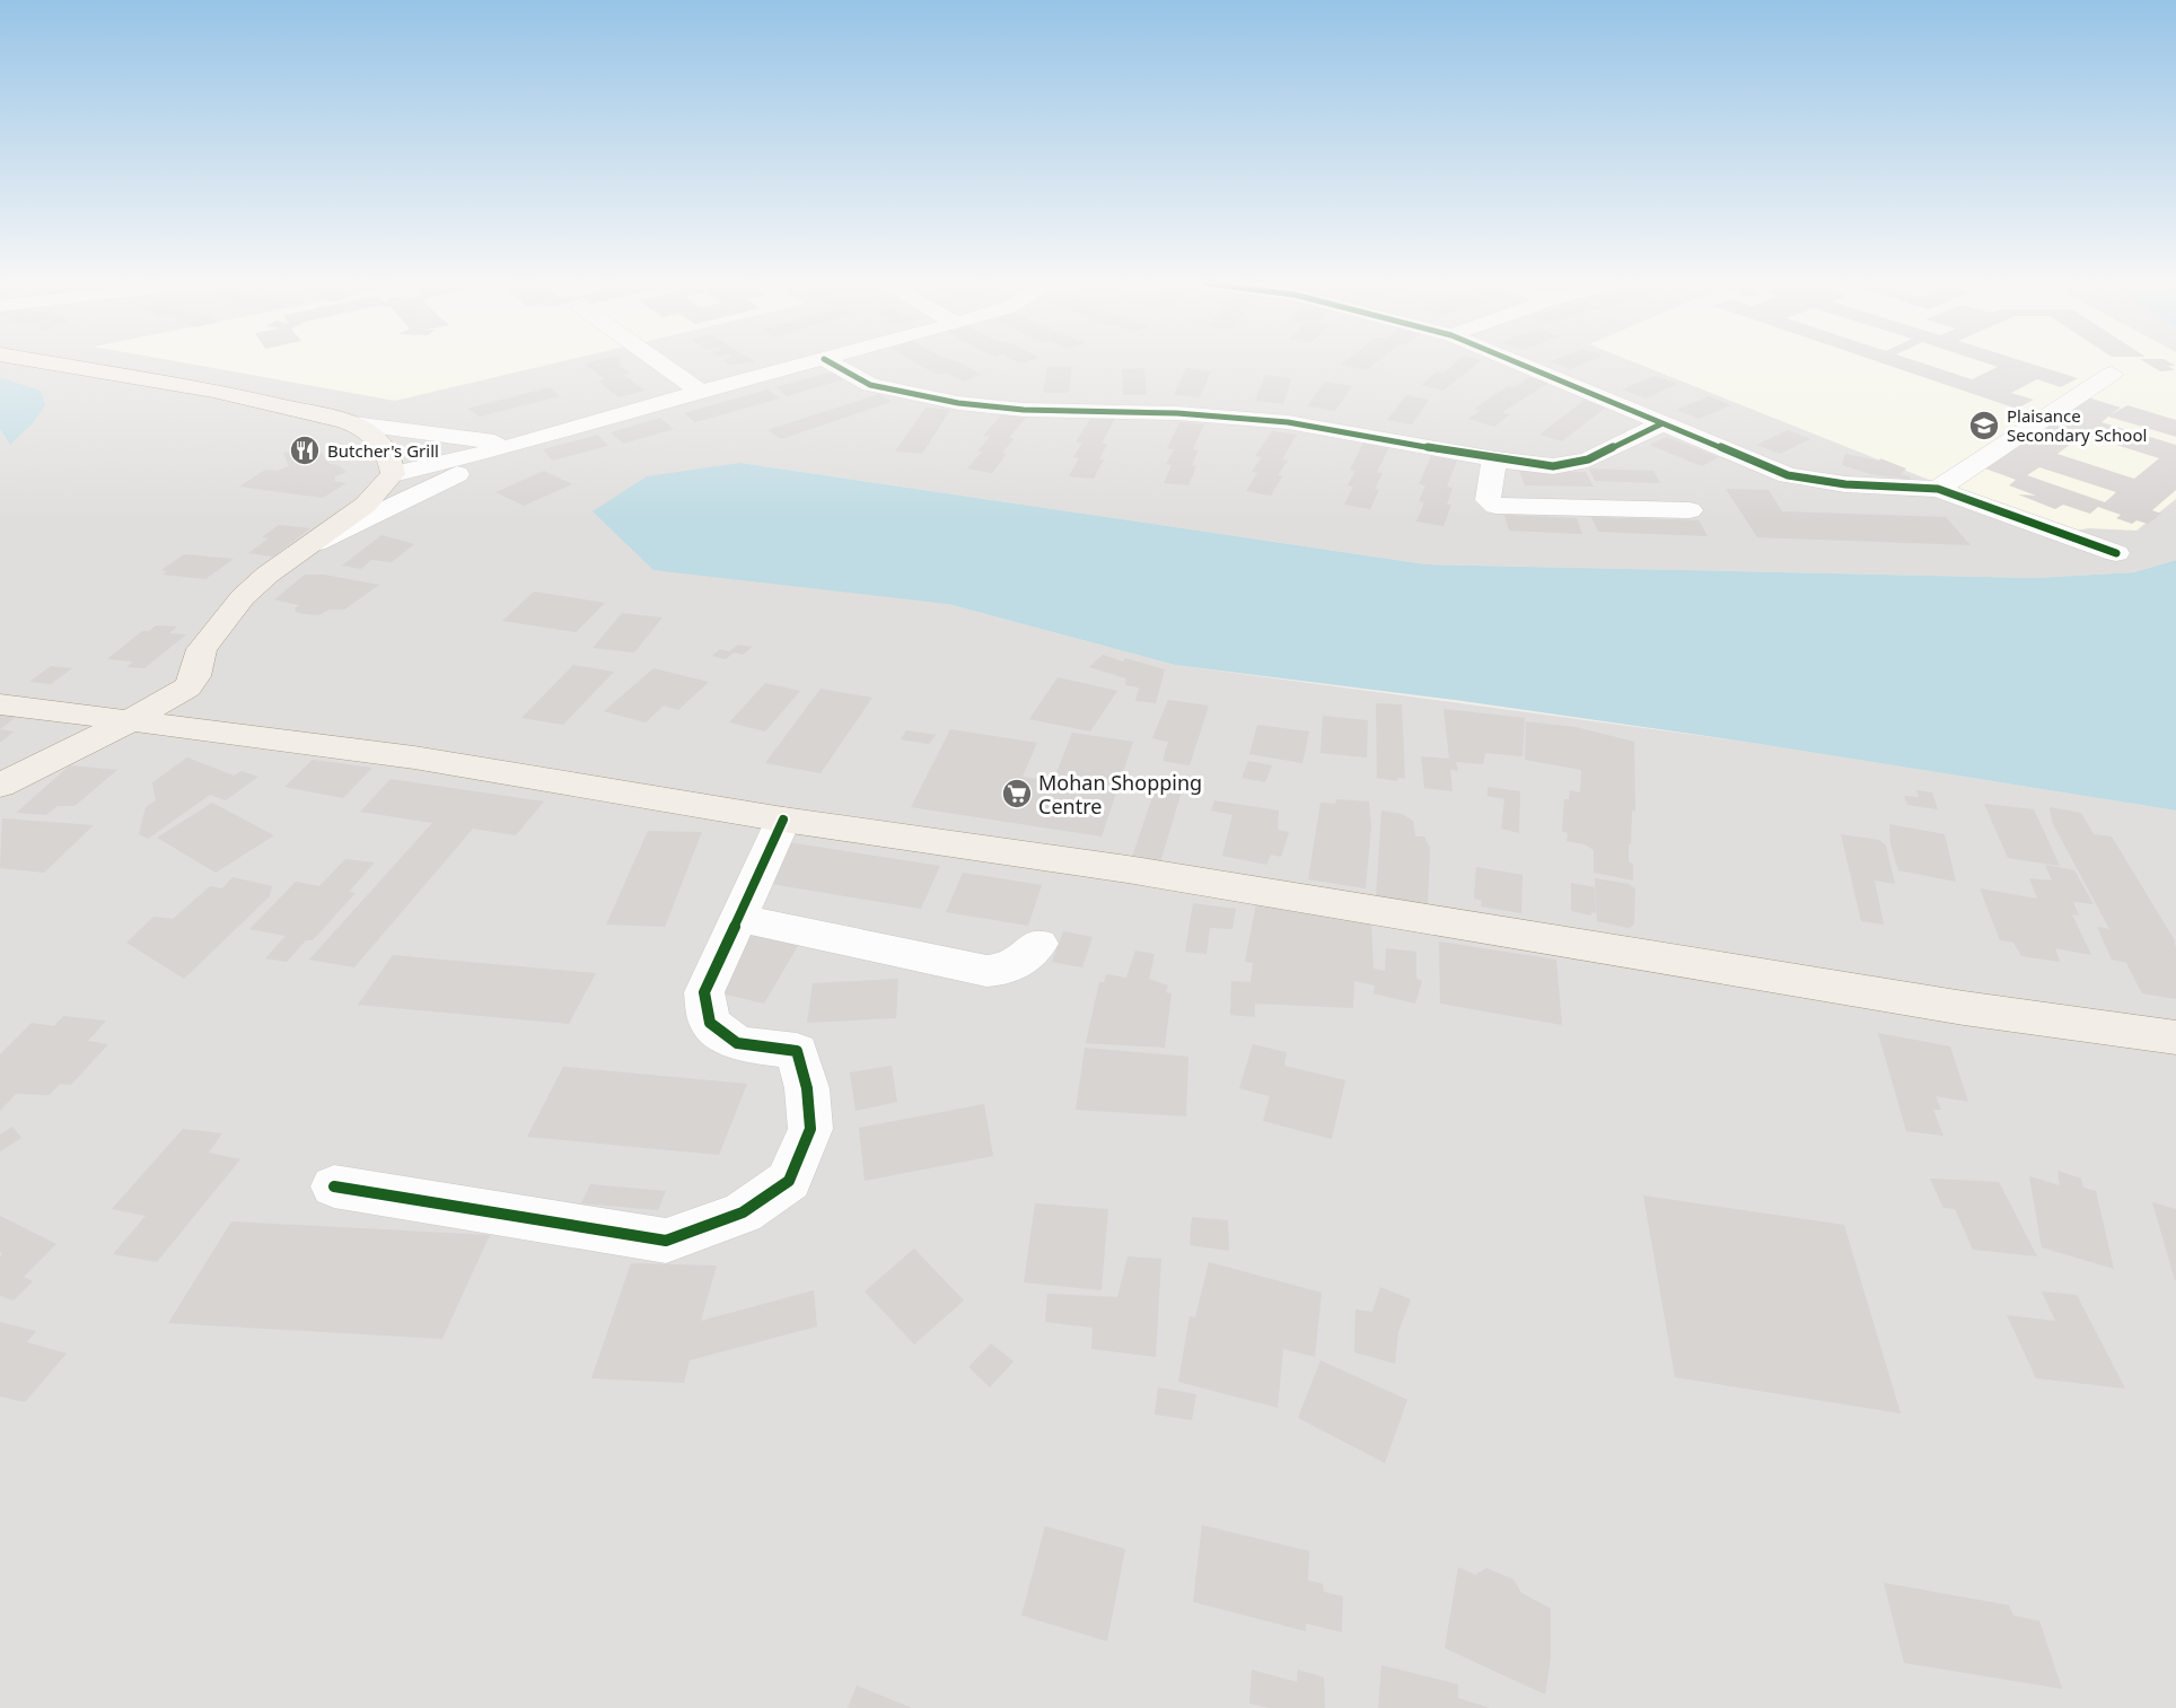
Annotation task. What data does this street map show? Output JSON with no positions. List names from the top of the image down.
{
  "places": {
    "school or university": ["Plaisance Secondary School"],
    "restaurant": ["Butcher's Grill"],
    "supermarket": ["Mohan Shopping Centre"]
  }
}
